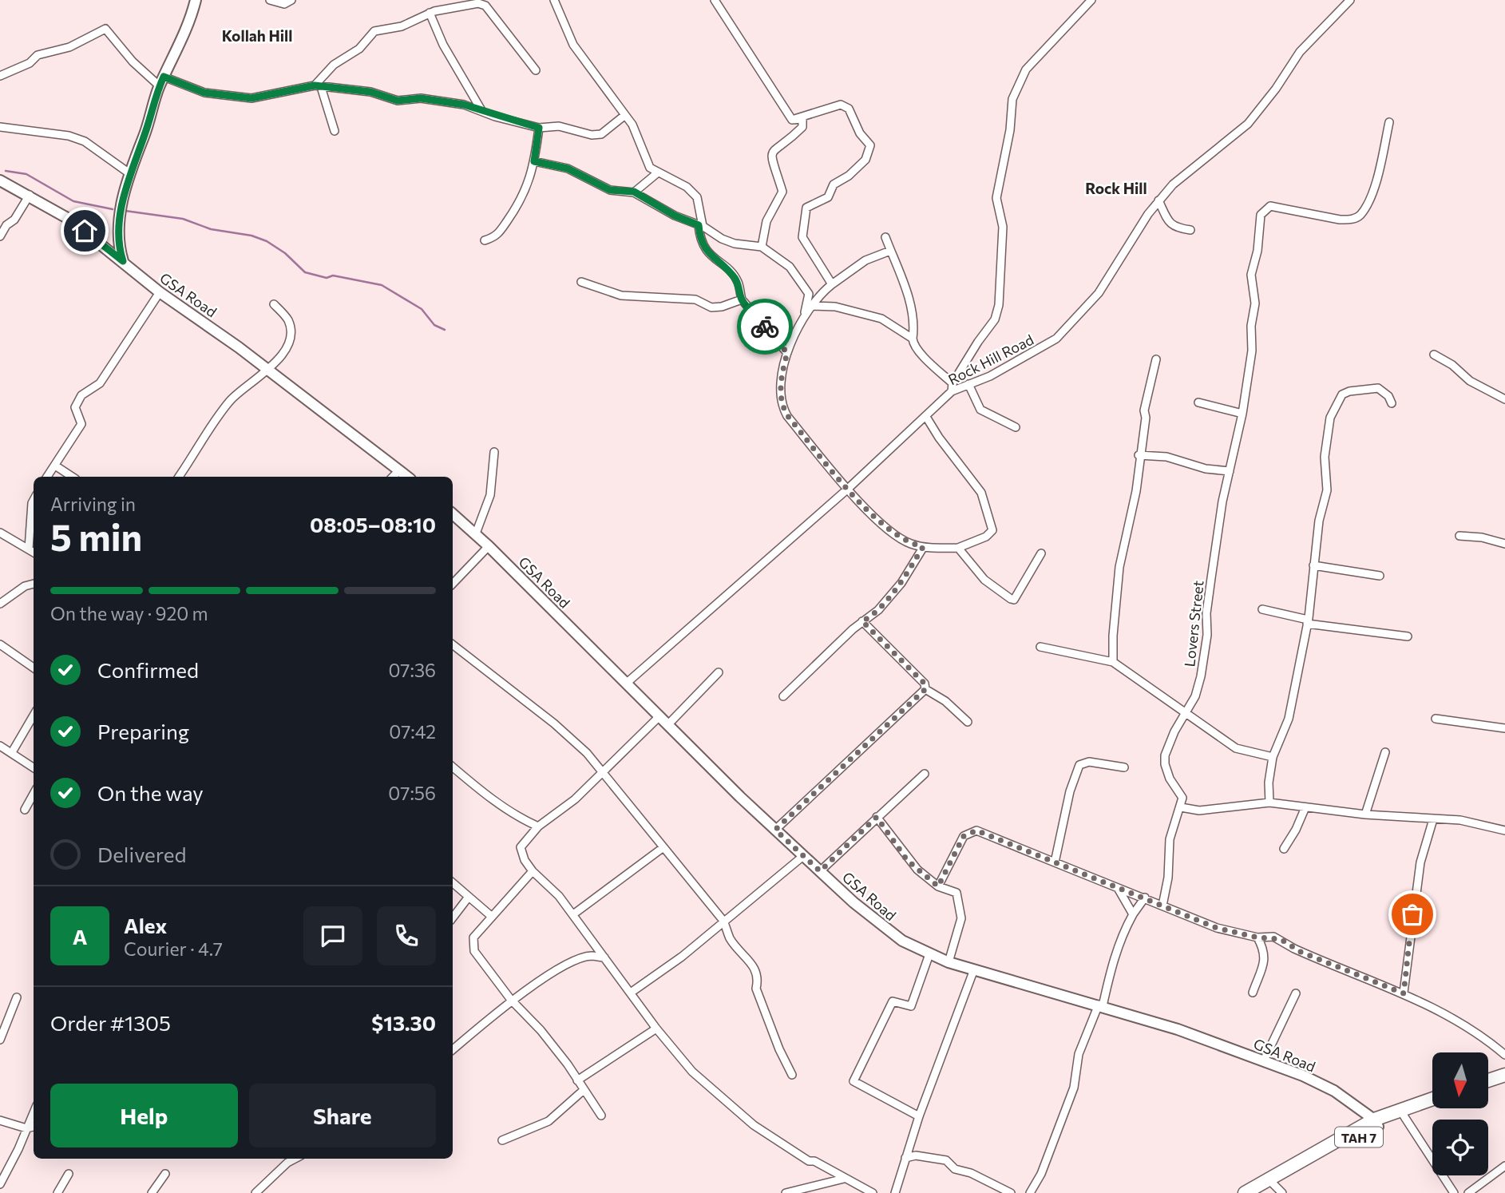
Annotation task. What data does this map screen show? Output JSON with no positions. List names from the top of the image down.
{
  "streets": {
    "highway": ["TAH 7"],
    "street": ["GSA Road", "Rock Hill Road", "Lovers Street"]
  },
  "crossings": [
    ["GSA Road", "Rock Hill Road"],
    ["GSA Road", "TAH 7"]
  ],
  "districts": ["Kollah Hill", "Rock Hill"],
  "north": "bottom",
  "page": {
    "heading": ["5 min", "Arriving in", "08:05–08:10"],
    "panel": [
      "Alex",
      "Courier · 4.7",
      "Order #1305",
      "$13.30"
    ],
    "bar": "On the way · 920 m",
    "list": [
      ["Confirmed", "07:36"],
      ["Preparing", "07:42"],
      ["On the way", "07:56"],
      "Delivered"
    ],
    "round": "A",
    "buttons": ["Help", "Share"]
  }
}
